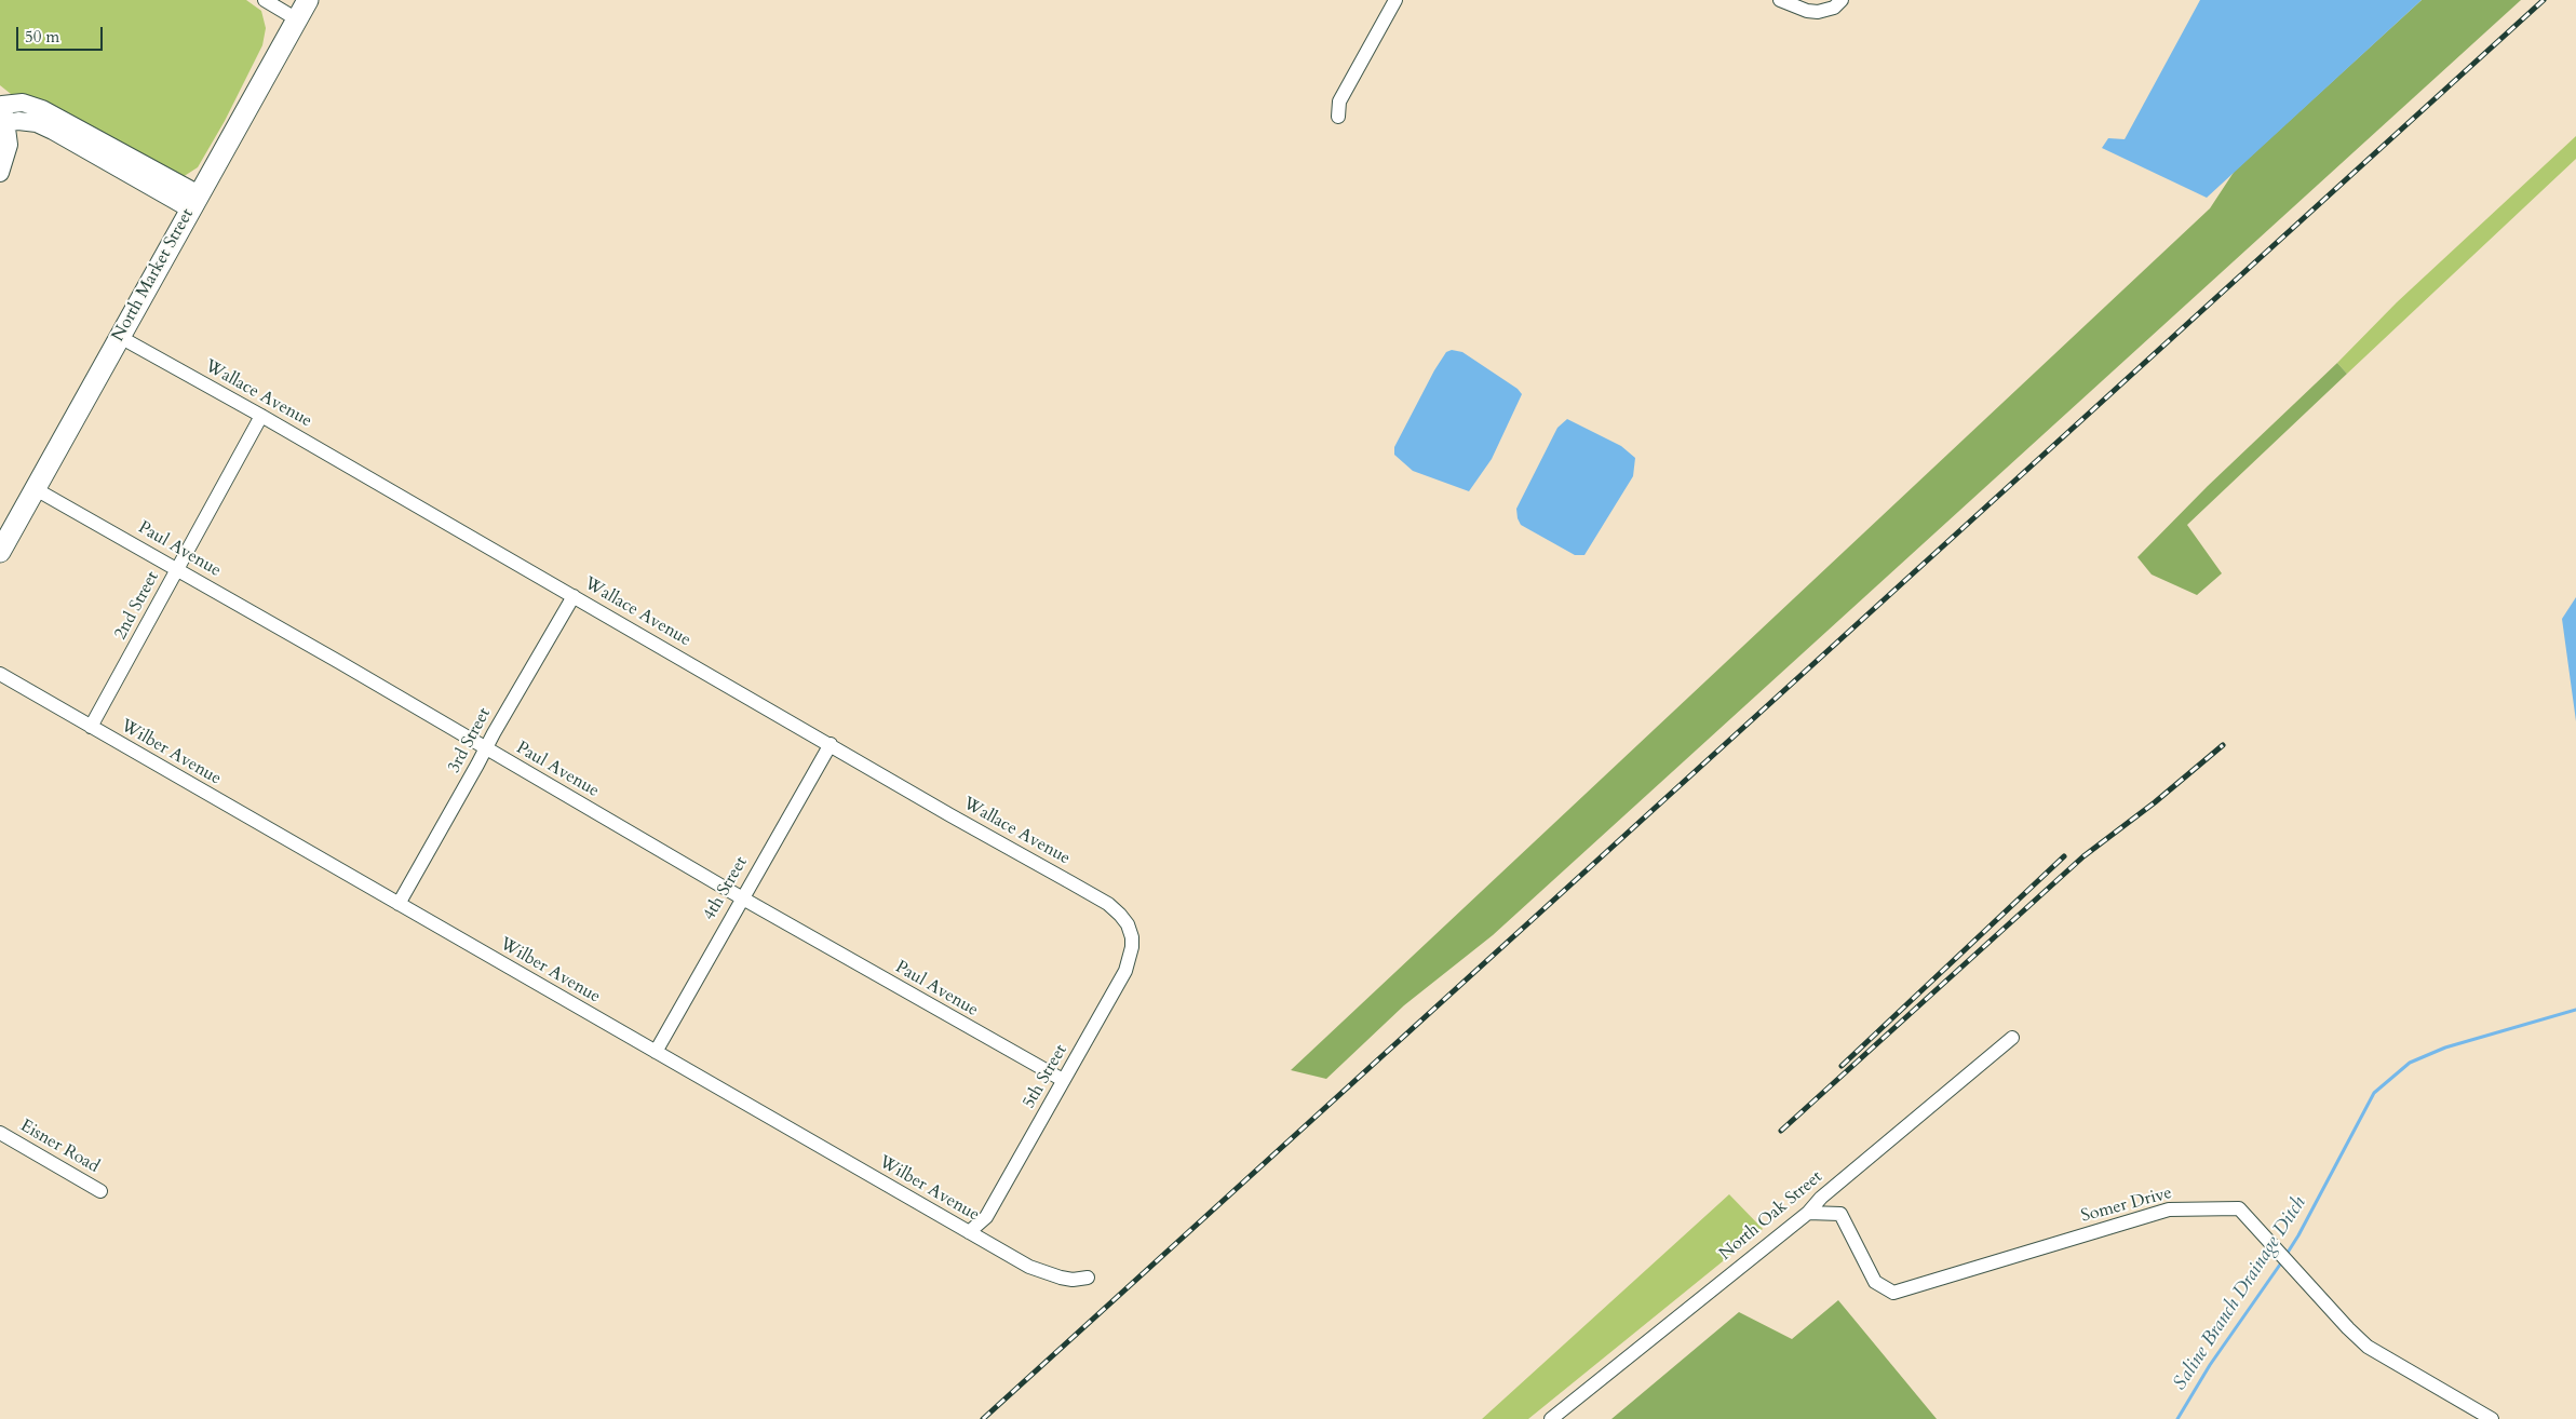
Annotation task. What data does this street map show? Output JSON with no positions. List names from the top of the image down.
{
  "streets": {
    "main road": ["North Market Street"],
    "street": [
      "Wallace Avenue",
      "Paul Avenue",
      "2nd Street",
      "3rd Street",
      "Wilber Avenue",
      "4th Street",
      "5th Street",
      "Eisner Road",
      "Somer Drive",
      "North Oak Street"
    ]
  },
  "crossings": [
    ["North Market Street", "Wallace Avenue"],
    ["North Market Street", "Paul Avenue"],
    ["Wallace Avenue", "2nd Street"],
    ["Wallace Avenue", "3rd Street"],
    ["Wallace Avenue", "4th Street"],
    ["Wallace Avenue", "5th Street"],
    ["Paul Avenue", "2nd Street"],
    ["Paul Avenue", "3rd Street"],
    ["Paul Avenue", "4th Street"],
    ["Paul Avenue", "5th Street"],
    ["2nd Street", "Wilber Avenue"],
    ["3rd Street", "Wilber Avenue"],
    ["Wilber Avenue", "4th Street"],
    ["Wilber Avenue", "5th Street"],
    ["Somer Drive", "North Oak Street"]
  ],
  "water": ["Saline Branch Drainage Ditch"],
  "scale_bar": "50 m"
}
